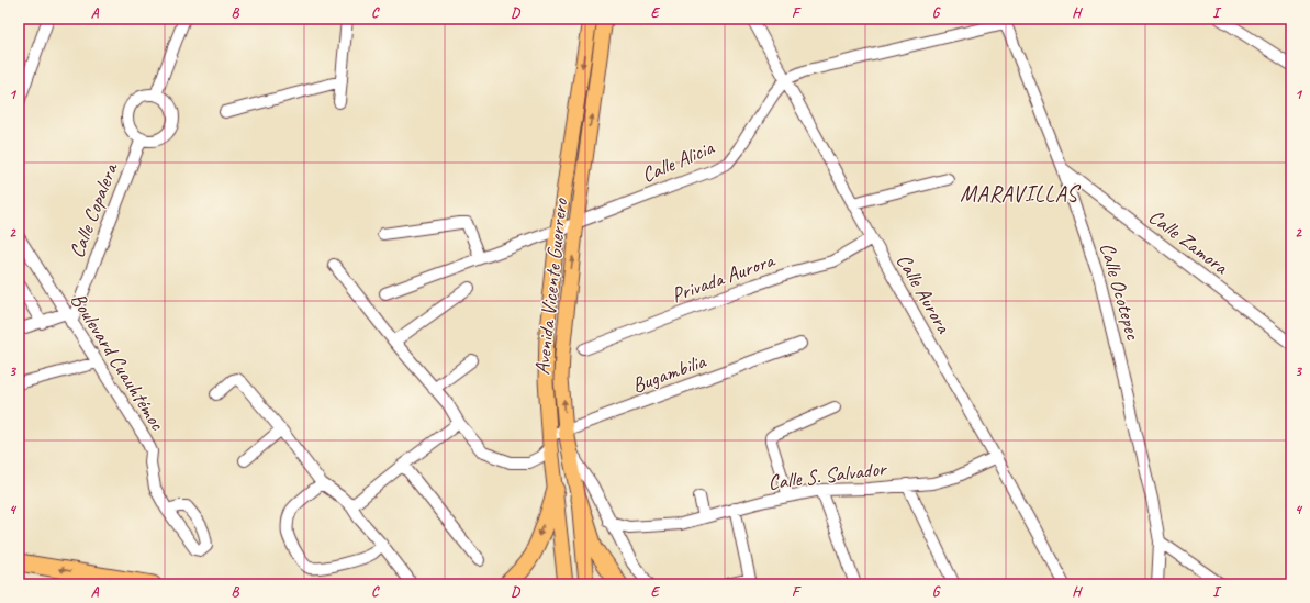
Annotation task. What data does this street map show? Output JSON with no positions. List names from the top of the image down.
{
  "streets": {
    "main road": ["Avenida Vicente Guerrero"],
    "street": [
      "Calle Alicia",
      "Calle Copalera",
      "Calle Zamora",
      "Privada Aurora",
      "Calle Ocotepec",
      "Calle Aurora",
      "Boulevard Cuauhtémoc",
      "Bugambilia",
      "Calle S. Salvador"
    ]
  },
  "crossings": [
    ["Calle Alicia", "Avenida Vicente Guerrero"],
    ["Calle Alicia", "Calle Ocotepec"],
    ["Calle Alicia", "Calle Aurora"],
    ["Calle Copalera", "Boulevard Cuauhtémoc"],
    ["Calle Zamora", "Calle Ocotepec"],
    ["Privada Aurora", "Calle Aurora"],
    ["Avenida Vicente Guerrero", "Bugambilia"],
    ["Calle Aurora", "Calle S. Salvador"]
  ],
  "districts": ["MARAVILLAS"],
  "grid": {
    "columns": [
      "A",
      "B",
      "C",
      "D",
      "E",
      "F",
      "G",
      "H",
      "I"
    ],
    "rows": [
      "1",
      "2",
      "3",
      "4"
    ]
  }
}
